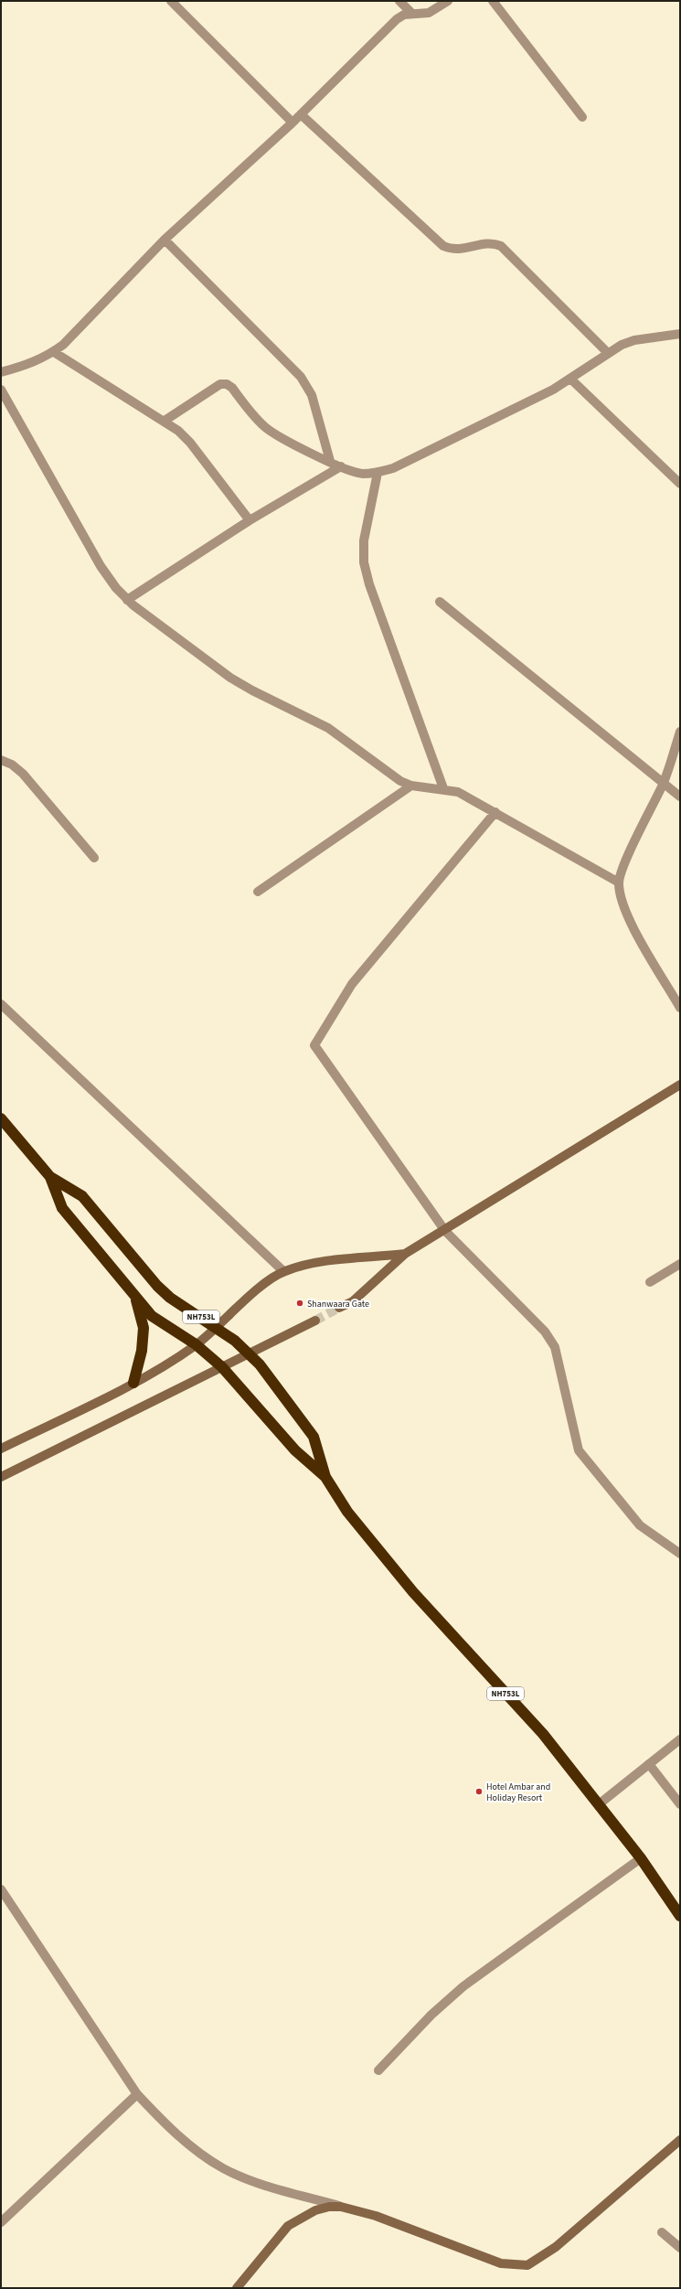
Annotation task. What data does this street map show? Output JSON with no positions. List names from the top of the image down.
{
  "streets": {
    "highway": ["NH753L"]
  },
  "places": ["Shanwaara Gate", "Hotel Ambar and Holiday Resort"]
}
